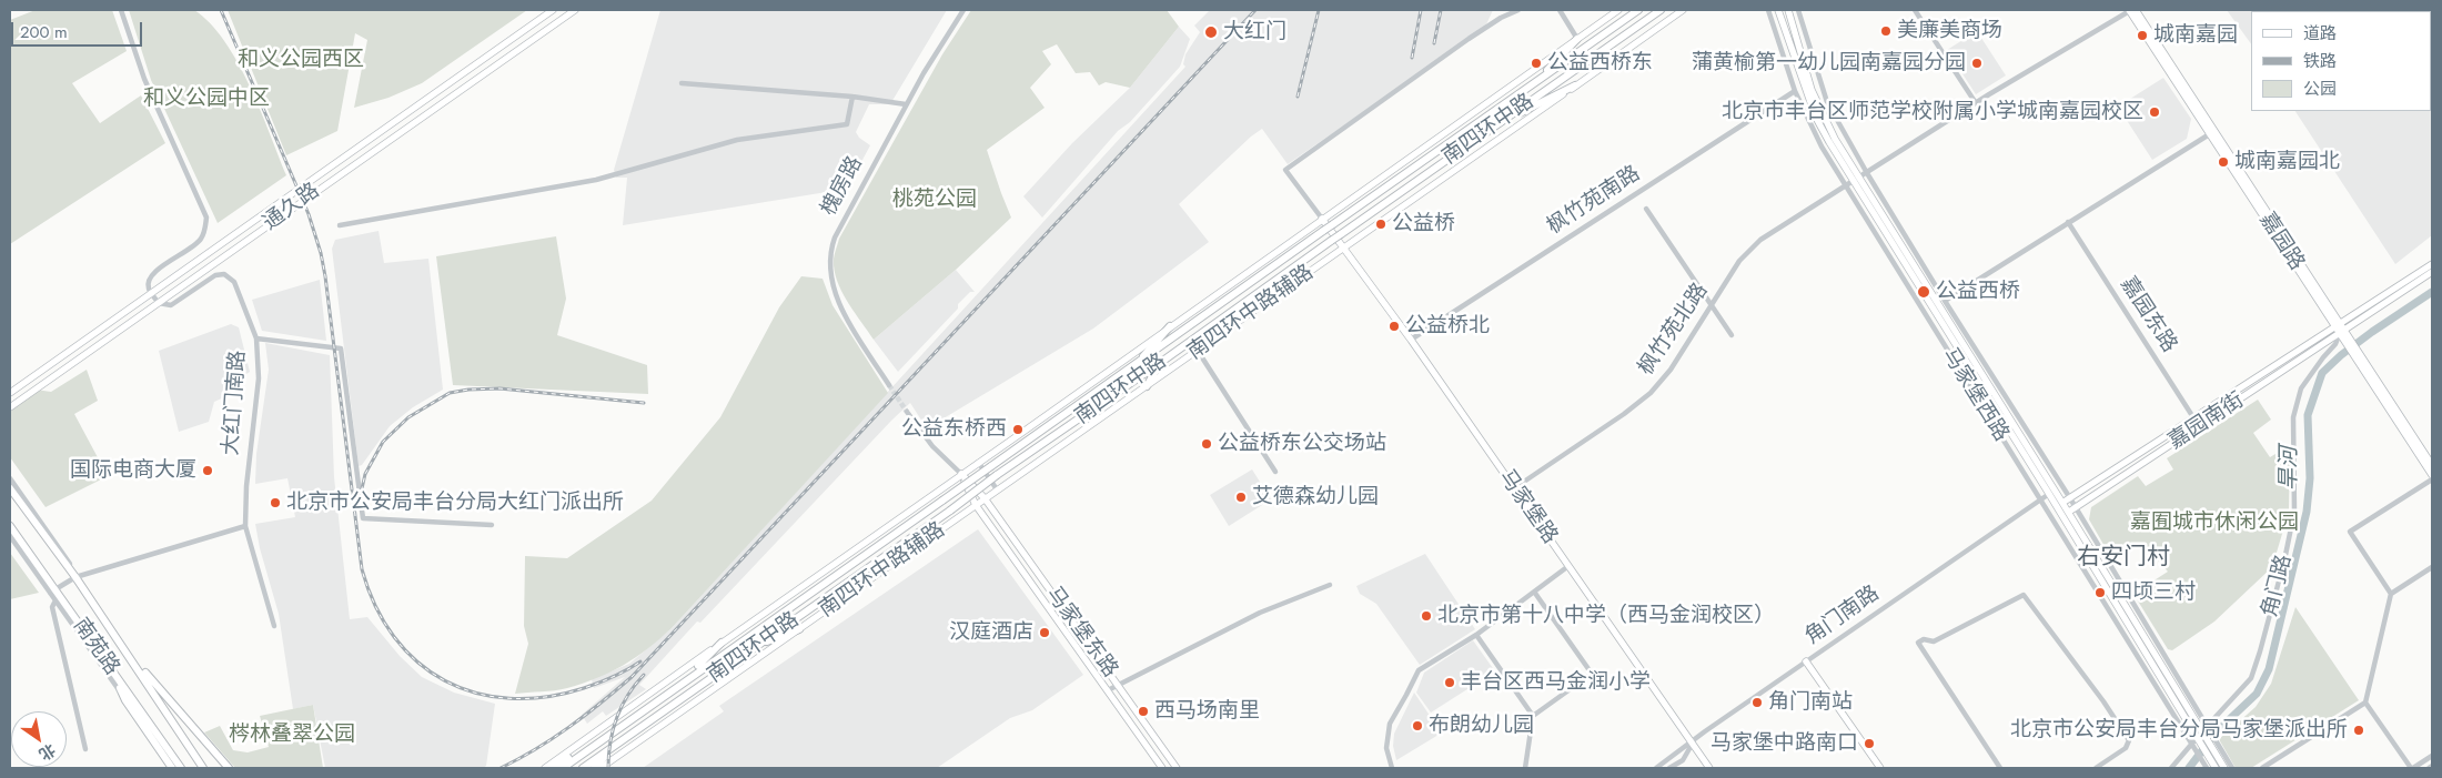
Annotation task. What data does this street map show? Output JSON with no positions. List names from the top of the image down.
{
  "streets": {
    "highway": ["南四环中路", "南苑路"],
    "main road": [
      "通久路",
      "嘉园路",
      "南四环中路辅路",
      "马家堡西路",
      "嘉园南街",
      "马家堡路",
      "角门路",
      "马家堡东路"
    ],
    "street": [
      "槐房路",
      "枫竹苑南路",
      "嘉园东路",
      "枫竹苑北路",
      "大红门南路",
      "角门南路"
    ]
  },
  "crossings": [
    ["枫竹苑南路", "马家堡西路"],
    ["枫竹苑南路", "马家堡路"],
    ["通久路", "大红门南路"],
    ["嘉园路", "枫竹苑北路"],
    ["嘉园路", "嘉园南街"],
    ["嘉园路", "角门路"],
    ["南四环中路辅路", "马家堡路"],
    ["南四环中路辅路", "马家堡东路"],
    ["嘉园东路", "嘉园南街"],
    ["枫竹苑北路", "马家堡西路"],
    ["枫竹苑北路", "马家堡路"],
    ["马家堡西路", "嘉园南街"],
    ["马家堡西路", "角门路"],
    ["马家堡西路", "角门南路"],
    ["嘉园南街", "角门路"],
    ["马家堡路", "角门南路"]
  ],
  "districts": ["右安门村"],
  "water": ["旱河"],
  "parks": [
    "和义公园西区",
    "和义公园中区",
    "桃苑公园",
    "嘉囿城市休闲公园",
    "梣林叠翠公园"
  ],
  "places": [
    "美廉美商场",
    "大红门",
    "城南嘉园",
    "公益西桥东",
    "蒲黄榆第一幼儿园南嘉园分园",
    "北京市丰台区师范学校附属小学城南嘉园校区",
    "城南嘉园北",
    "公益桥",
    "公益西桥",
    "公益桥北",
    "公益东桥西",
    "公益桥东公交场站",
    "国际电商大厦",
    "艾德森幼儿园",
    "北京市公安局丰台分局大红门派出所",
    "四顷三村",
    "北京市第十八中学（西马金润校区）",
    "汉庭酒店",
    "丰台区西马金润小学",
    "角门南站",
    "西马场南里",
    "布朗幼儿园",
    "北京市公安局丰台分局马家堡派出所",
    "马家堡中路南口"
  ],
  "legend": ["道路", "铁路", "公园"],
  "scale_bar": "200 m",
  "north": "bottom right"
}
